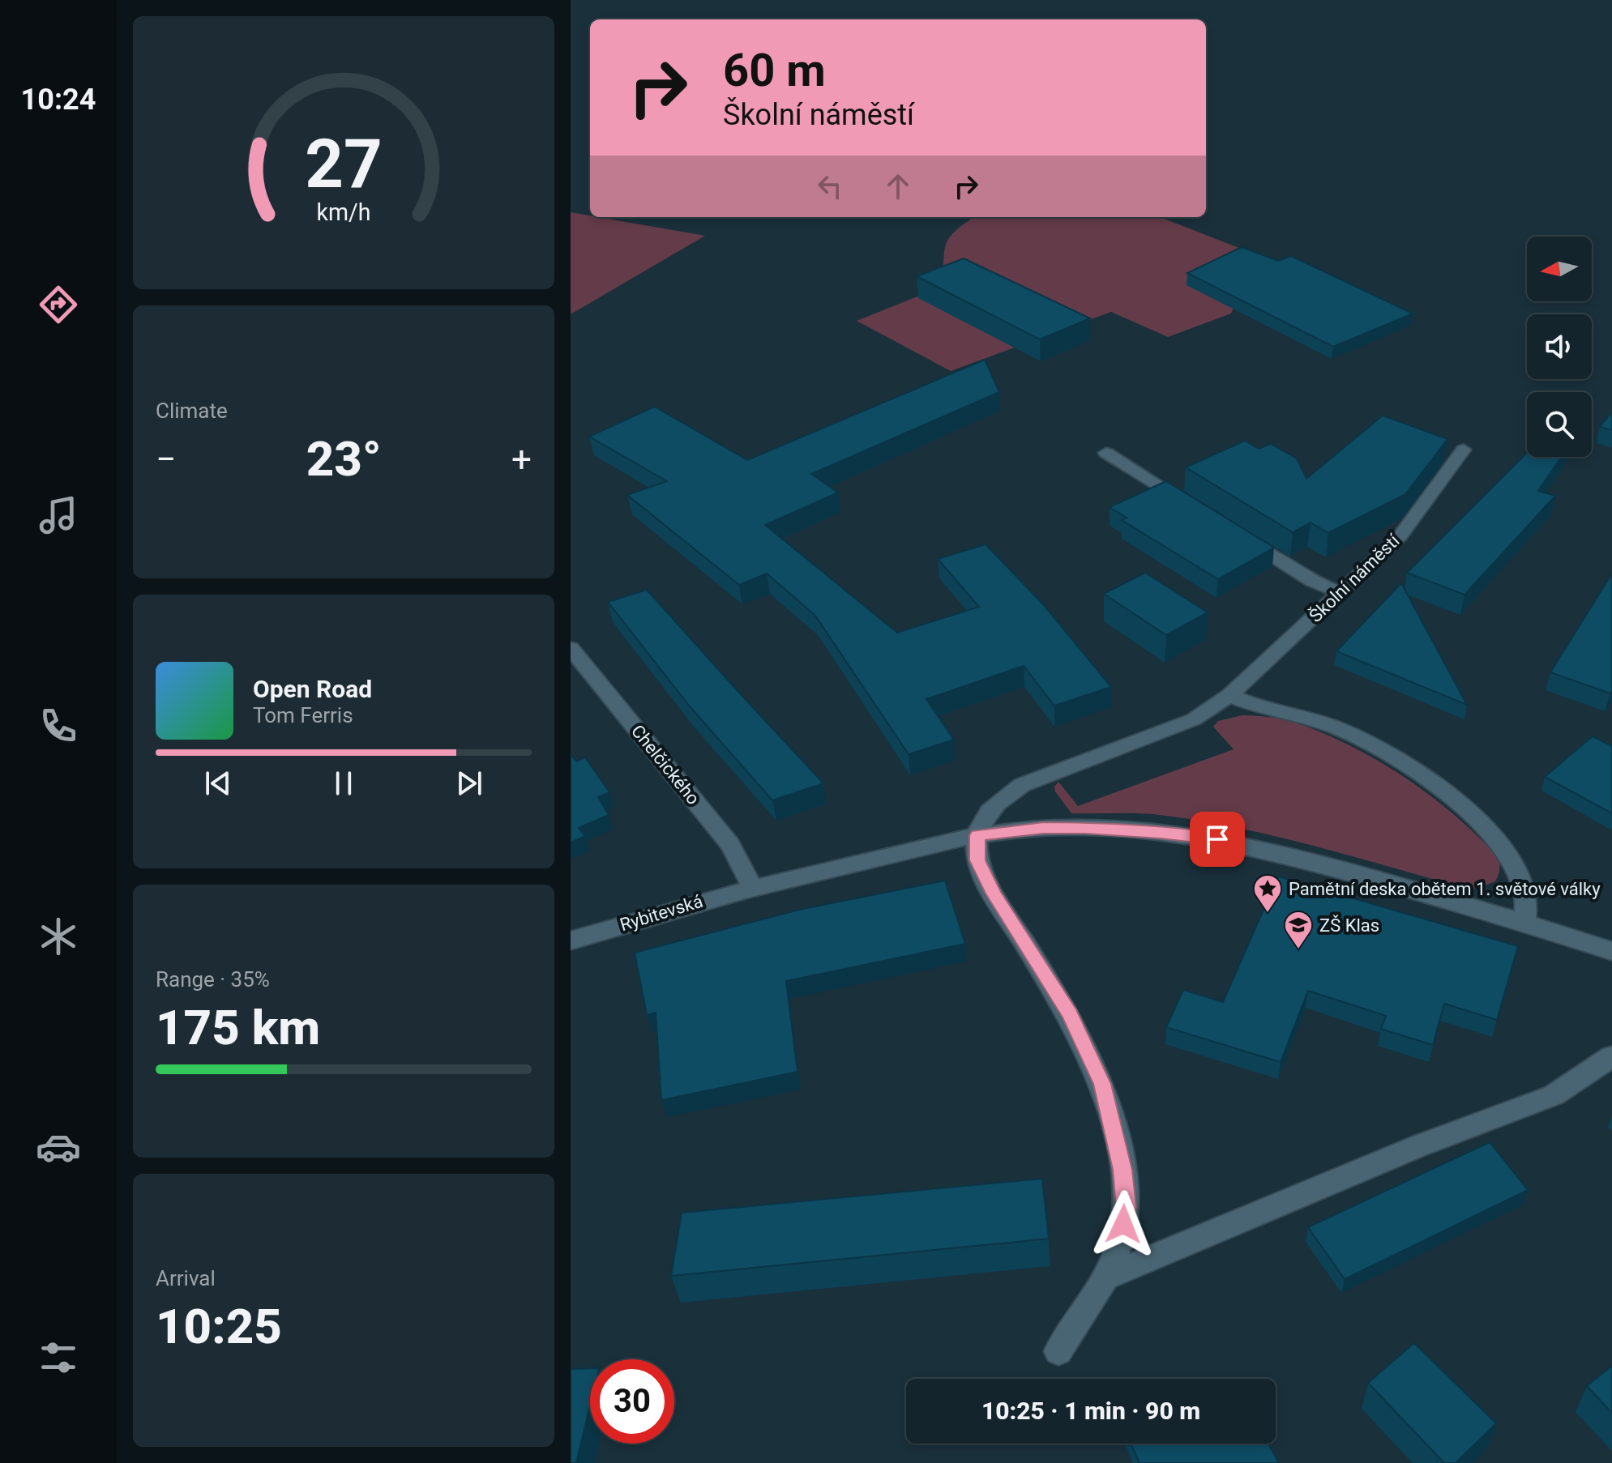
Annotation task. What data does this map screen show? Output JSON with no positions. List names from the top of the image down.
{
  "streets": {
    "street": ["Školní náměstí", "Chelčického", "Rybitevská"]
  },
  "crossings": [
    ["Školní náměstí", "Rybitevská"],
    ["Chelčického", "Rybitevská"]
  ],
  "places": {
    "place": ["Pamětní deska obětem 1. světové války"],
    "school or university": ["ZŠ Klas"]
  },
  "north": "left",
  "page": {
    "tabs": "10:24",
    "turn": ["60 m", "Školní náměstí"],
    "tile": [
      "Climate",
      ["Range · 35%", "175 km"],
      ["Arrival", "10:25"]
    ],
    "heat": ["−", "23°", "+"],
    "song": ["Open Road", "Tom Ferris"],
    "limit": "30",
    "trip": "10:25 · 1 min · 90 m",
    "gauge": ["27", "km/h"]
  }
}
